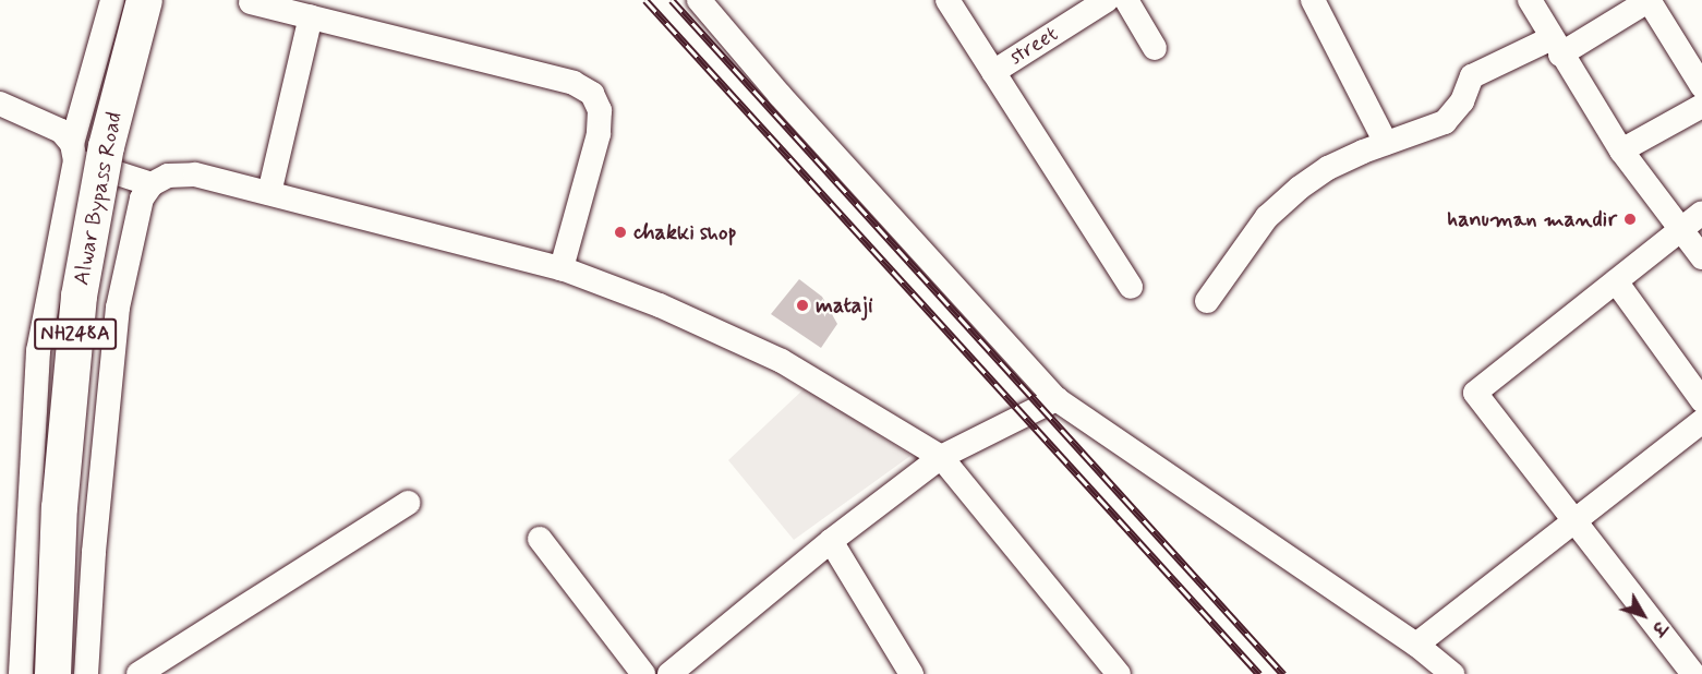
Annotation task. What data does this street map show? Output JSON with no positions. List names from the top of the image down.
{
  "streets": {
    "highway": ["Alwar Bypass Road", "NH248A"],
    "street": ["street"]
  },
  "places": ["hanuman mandir", "chakki shop", "mataji"],
  "north": "bottom right"
}
